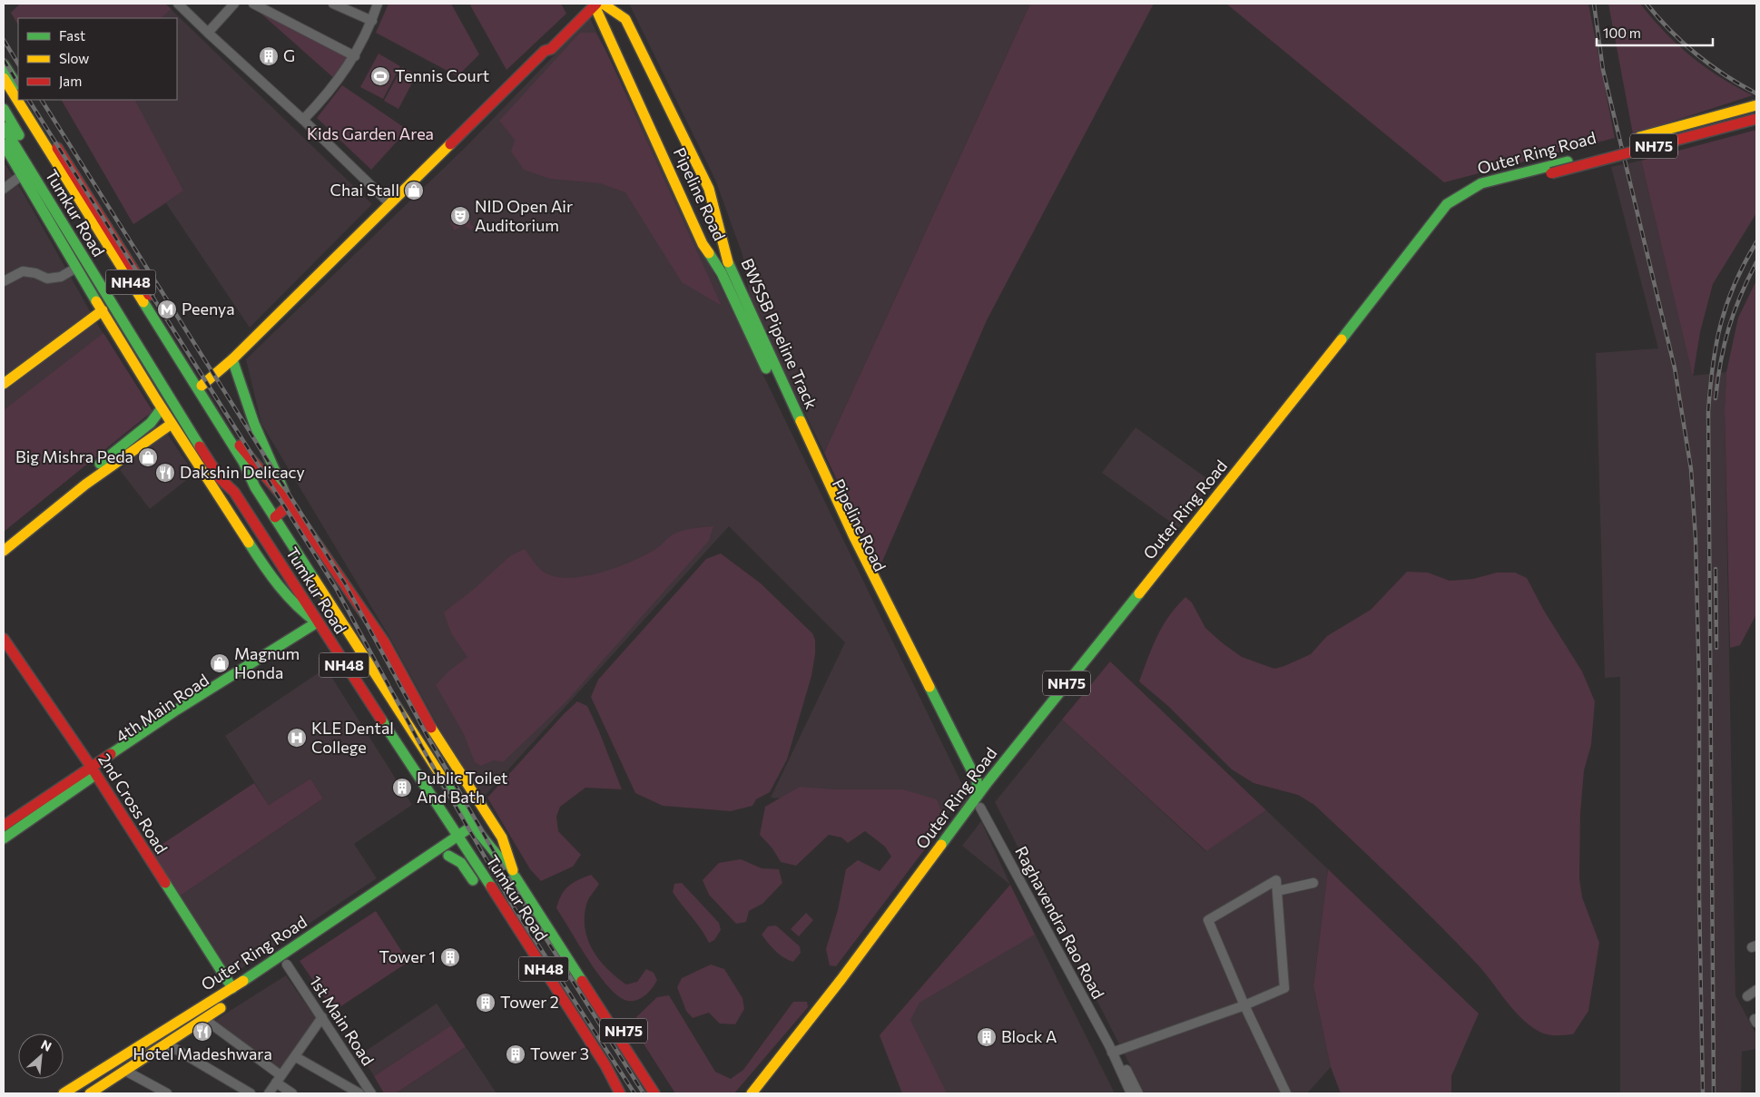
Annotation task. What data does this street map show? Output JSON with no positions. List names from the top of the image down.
{
  "streets": {
    "main road": [
      "NH75",
      "Outer Ring Road",
      "Pipeline Road",
      "Tumkur Road",
      "NH48",
      "BWSSB Pipeline Track",
      "4th Main Road",
      "2nd Cross Road"
    ],
    "street": ["Raghavendra Rao Road", "1st Main Road"]
  },
  "crossings": [
    ["NH75", "Tumkur Road"],
    ["Outer Ring Road", "Pipeline Road"],
    ["Outer Ring Road", "Tumkur Road"],
    ["Outer Ring Road", "2nd Cross Road"],
    ["Outer Ring Road", "Raghavendra Rao Road"],
    ["Outer Ring Road", "1st Main Road"],
    ["Pipeline Road", "BWSSB Pipeline Track"],
    ["Tumkur Road", "NH48"],
    ["Tumkur Road", "4th Main Road"],
    ["4th Main Road", "2nd Cross Road"]
  ],
  "parks": ["Kids Garden Area"],
  "places": {
    "building": [
      "G",
      "Public Toilet And Bath",
      "Tower 1",
      "Tower 2",
      "Block A",
      "Tower 3"
    ],
    "sports": ["Tennis Court"],
    "shop": ["Chai Stall", "Big Mishra Peda", "Magnum Honda"],
    "theatre": ["NID Open Air Auditorium"],
    "metro station": ["Peenya"],
    "restaurant": ["Dakshin Delicacy", "Hotel Madeshwara"],
    "hospital": ["KLE Dental College"]
  },
  "legend": ["Fast", "Slow", "Jam"],
  "scale_bar": "100 m",
  "north": "top right"
}
